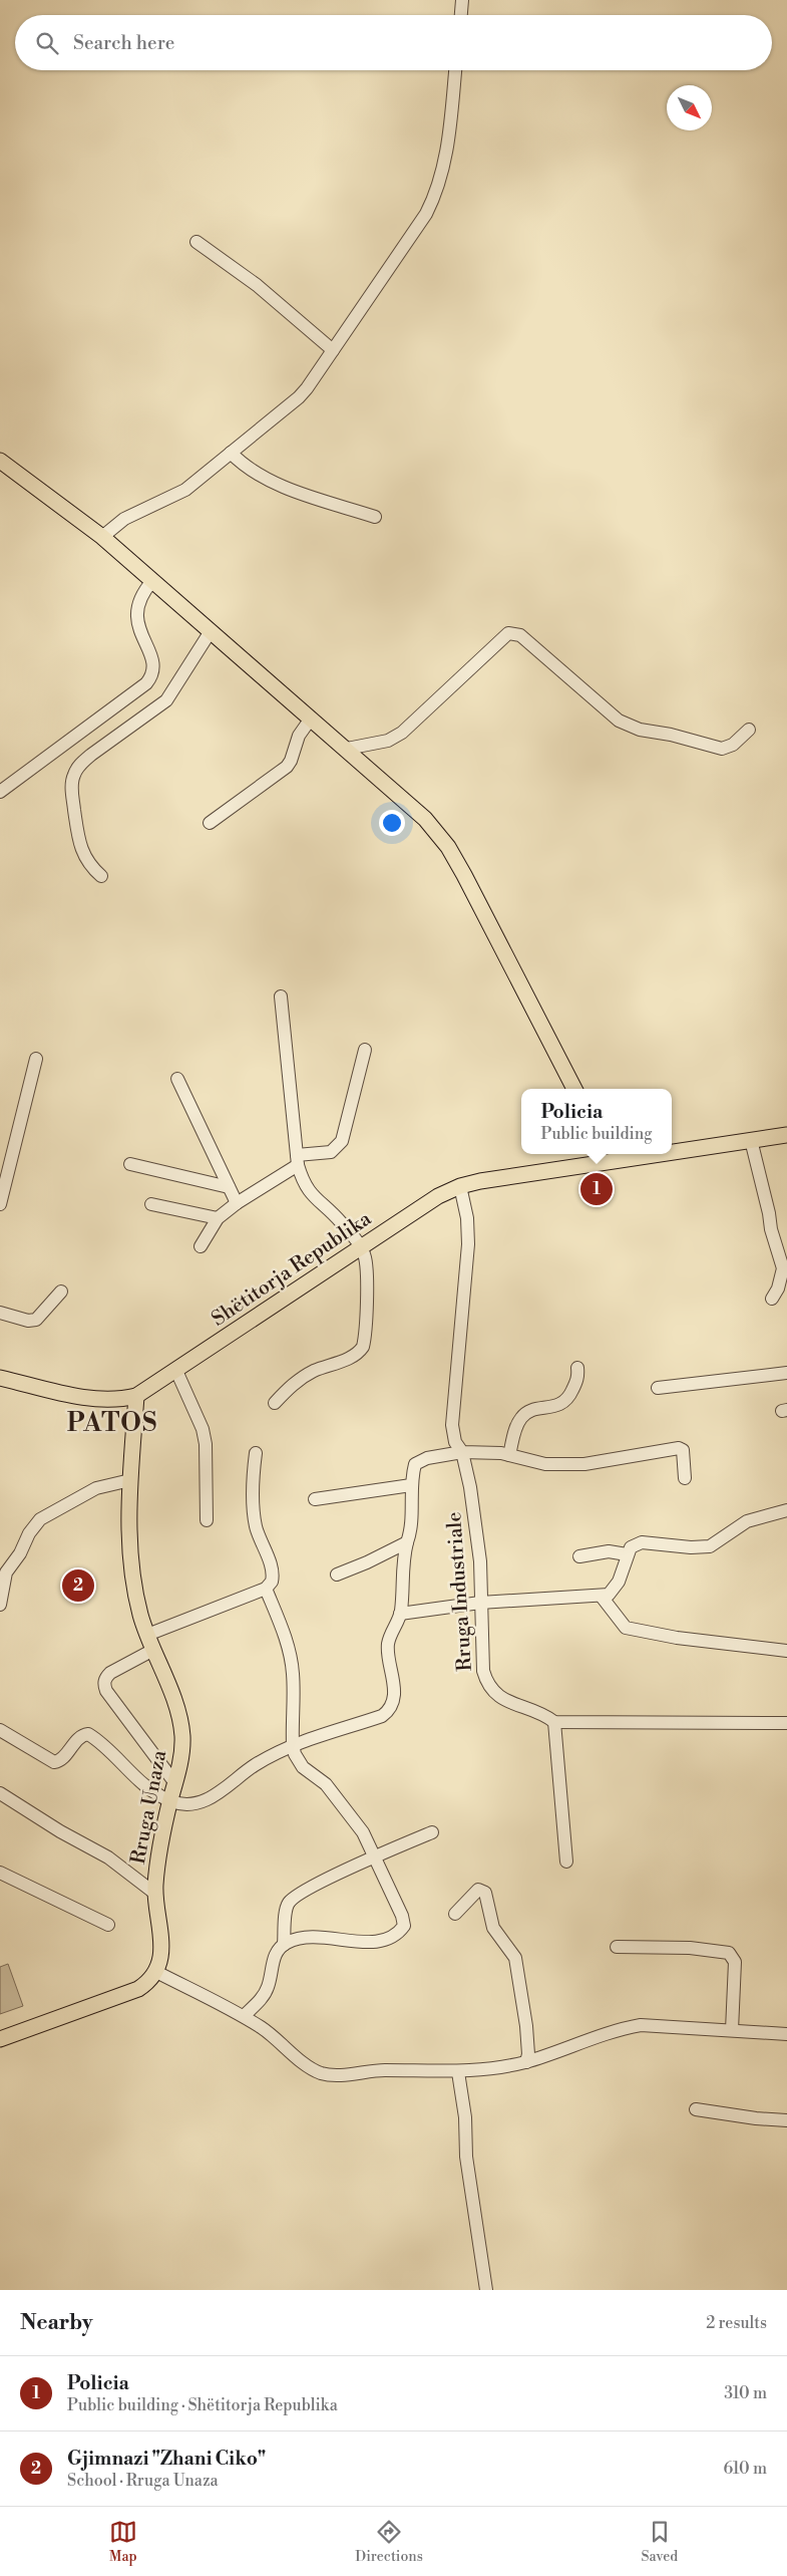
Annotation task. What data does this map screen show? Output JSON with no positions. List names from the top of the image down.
{
  "streets": {
    "main road": ["Shëtitorja Republika", "Rruga Unaza"],
    "street": ["Rruga Industriale"]
  },
  "crossings": [
    ["Shëtitorja Republika", "Rruga Industriale"],
    ["Shëtitorja Republika", "Rruga Unaza"]
  ],
  "districts": ["PATOS"],
  "north": "bottom right",
  "page": {
    "search": "Search here",
    "popup": ["Policia", "Public building"],
    "pins": ["1", "2"],
    "heading": ["Nearby", "2 results"],
    "list": [
      {
        "mark": "1",
        "name": "Policia",
        "note": "Public building · Shëtitorja Republika",
        "value": "310 m"
      },
      {
        "mark": "2",
        "name": "Gjimnazi \"Zhani Ciko\"",
        "note": "School · Rruga Unaza",
        "value": "610 m"
      }
    ],
    "nav": ["Map", "Directions", "Saved"]
  }
}
